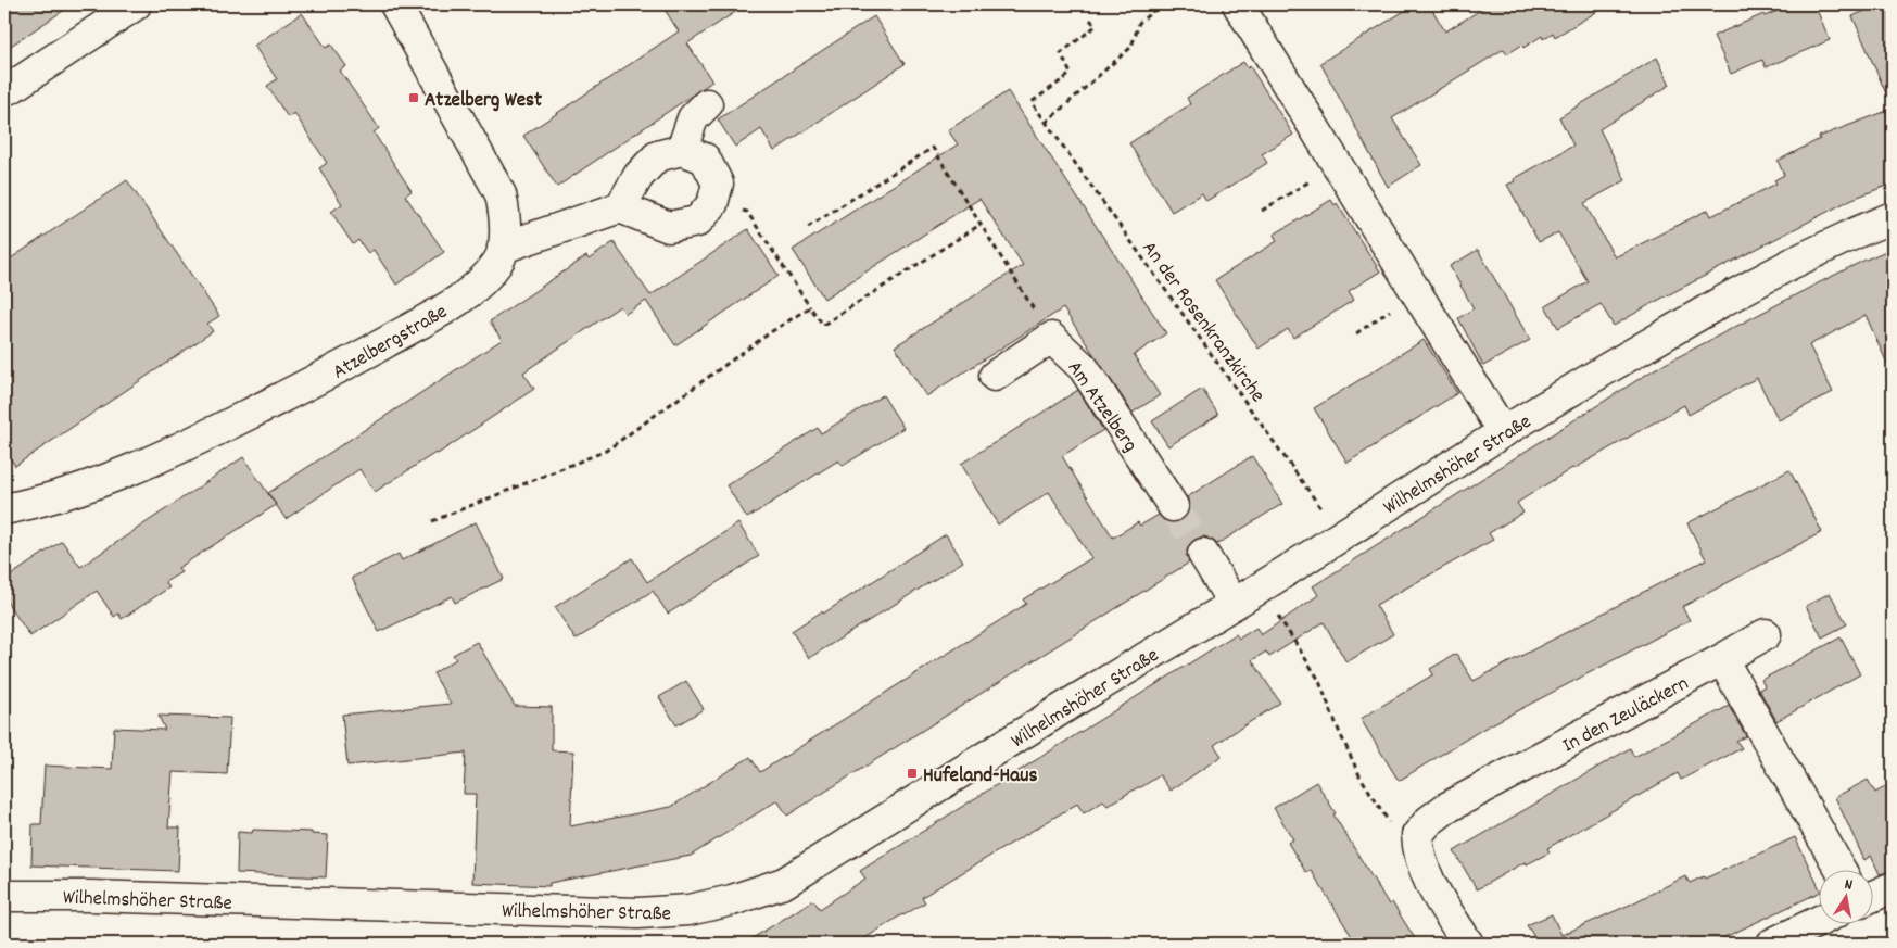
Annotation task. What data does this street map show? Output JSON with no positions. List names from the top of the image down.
{
  "streets": {
    "street": [
      "Atzelbergstraße",
      "Am Atzelberg",
      "Wilhelmshöher Straße",
      "In den Zeuläckern"
    ],
    "path": ["An der Rosenkranzkirche"]
  },
  "crossings": [
    ["An der Rosenkranzkirche", "Wilhelmshöher Straße"]
  ],
  "places": {
    "transit": ["Atzelberg West", "Hufeland-Haus"]
  },
  "north": "top"
}
